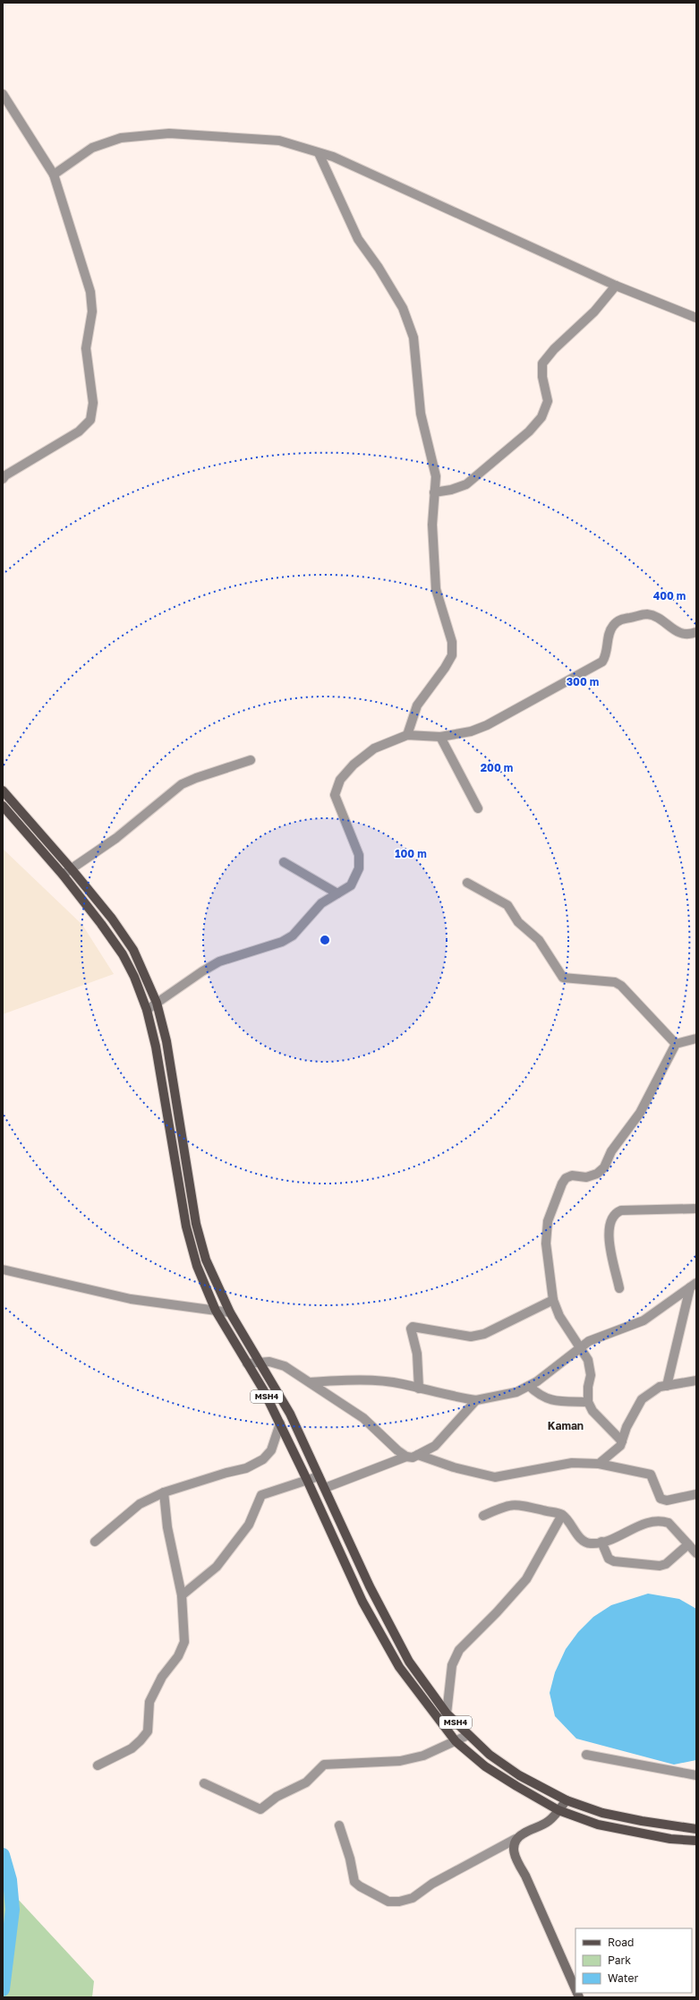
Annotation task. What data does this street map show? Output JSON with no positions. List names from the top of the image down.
{
  "streets": {
    "main road": ["MSH4"]
  },
  "districts": ["Kaman"],
  "legend": ["Road", "Park", "Water"],
  "rings": [
    "400 m",
    "300 m",
    "200 m",
    "100 m"
  ]
}
